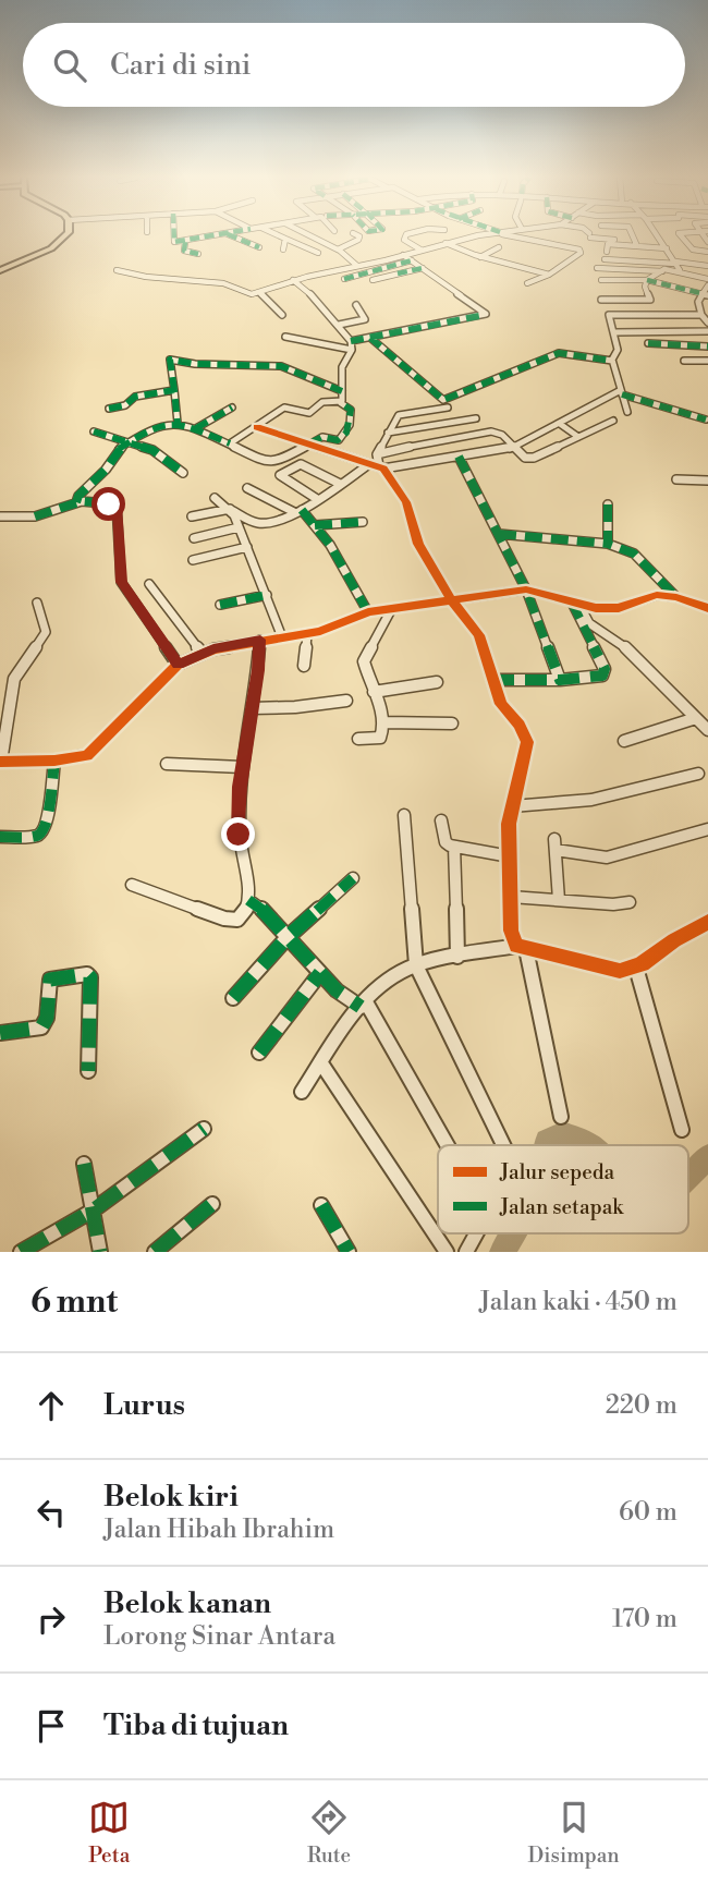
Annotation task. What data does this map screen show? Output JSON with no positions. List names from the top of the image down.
{
  "legend": ["Jalur sepeda", "Jalan setapak"],
  "page": {
    "search": "Cari di sini",
    "heading": ["6 mnt", "Jalan kaki · 450 m"],
    "list": [
      ["Lurus", "220 m"],
      ["Belok kiri", "Jalan Hibah Ibrahim", "60 m"],
      ["Belok kanan", "Lorong Sinar Antara", "170 m"],
      "Tiba di tujuan"
    ],
    "nav": ["Peta", "Rute", "Disimpan"]
  }
}
